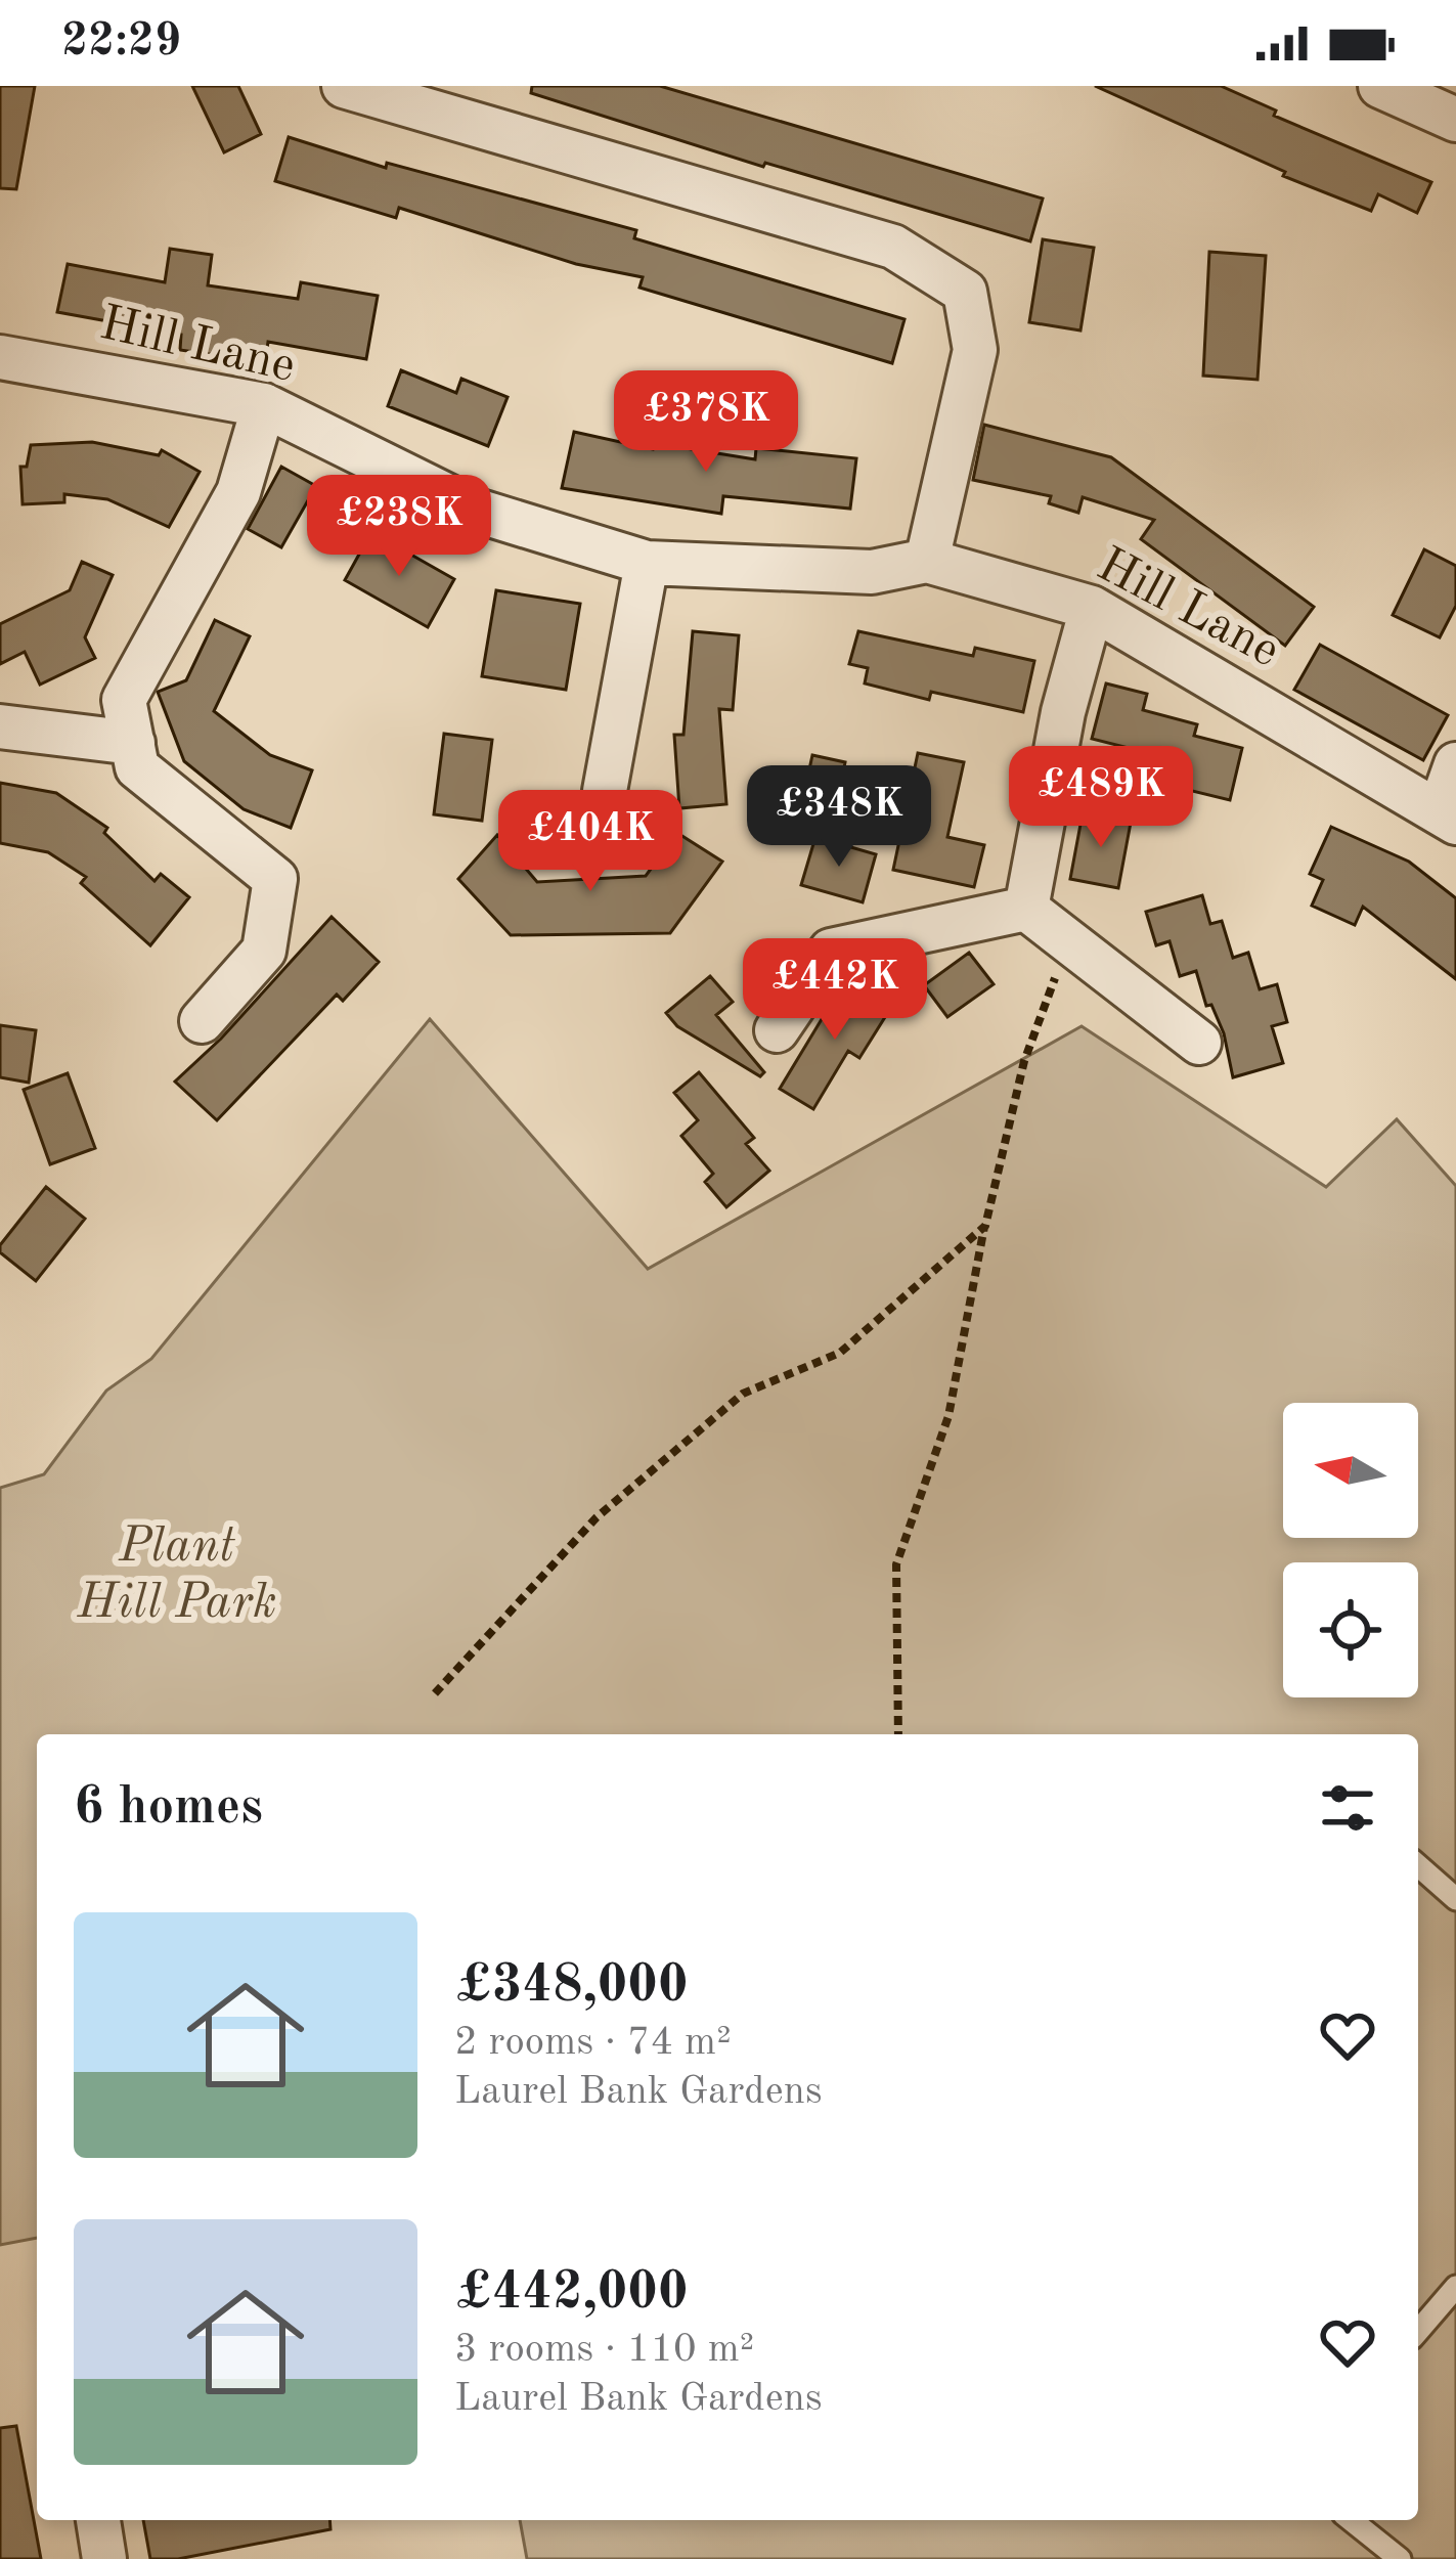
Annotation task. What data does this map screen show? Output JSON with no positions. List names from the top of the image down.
{
  "streets": {
    "street": ["Hill Lane"]
  },
  "parks": ["Plant Hill Park"],
  "north": "left",
  "page": {
    "status": "22:29",
    "price": [
      "£378K",
      "£238K",
      "£489K",
      "£348K",
      "£404K",
      "£442K"
    ],
    "heading": "6 homes",
    "list": [
      {
        "name": "£348,000",
        "note": "2 rooms · 74 m² · Laurel Bank Gardens"
      },
      {
        "name": "£442,000",
        "note": "3 rooms · 110 m² · Laurel Bank Gardens"
      }
    ]
  }
}
